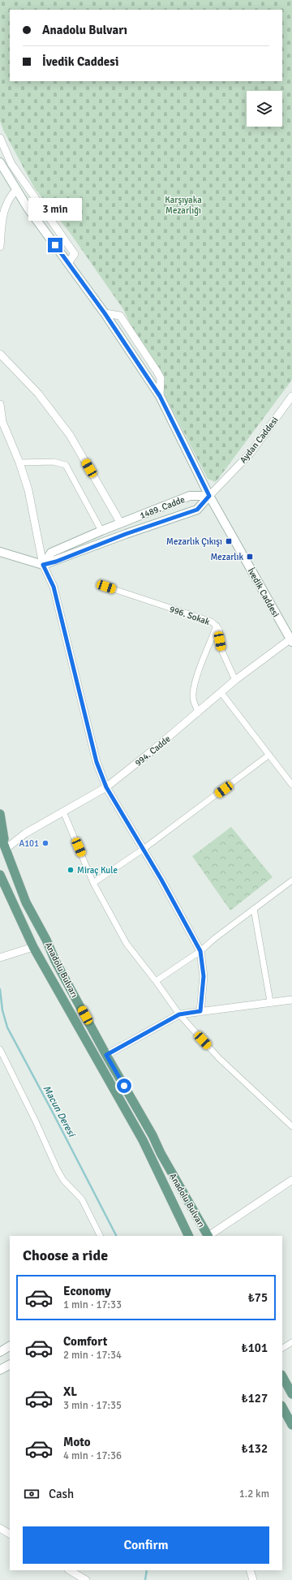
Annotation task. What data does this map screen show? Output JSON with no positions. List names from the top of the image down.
{
  "streets": {
    "main road": ["1489. Cadde", "İvedik Caddesi", "Anadolu Bulvarı"],
    "street": ["Aydan Caddesi", "996. Sokak", "994. Cadde"]
  },
  "crossings": [
    ["Aydan Caddesi", "1489. Cadde"],
    ["Aydan Caddesi", "İvedik Caddesi"],
    ["1489. Cadde", "İvedik Caddesi"],
    ["İvedik Caddesi", "994. Cadde"],
    ["996. Sokak", "994. Cadde"],
    ["994. Cadde", "Anadolu Bulvarı"]
  ],
  "water": ["Macun Deresi"],
  "parks": ["Karşıyaka Mezarlığı"],
  "places": {
    "transit": ["Mezarlık Çıkışı", "Mezarlık"],
    "other": ["A101", "Miraç Kule"]
  },
  "page": {
    "banner": ["Anadolu Bulvarı", "İvedik Caddesi"],
    "bubble": "3 min",
    "heading": "Choose a ride",
    "list": [
      {
        "name": "Economy",
        "note": "1 min · 17:33",
        "value": "₺75"
      },
      {
        "name": "Comfort",
        "note": "2 min · 17:34",
        "value": "₺101"
      },
      {
        "name": "XL",
        "note": "3 min · 17:35",
        "value": "₺127"
      },
      {
        "name": "Moto",
        "note": "4 min · 17:36",
        "value": "₺132"
      }
    ],
    "pay": ["Cash", "1.2 km"],
    "buttons": "Confirm"
  }
}
